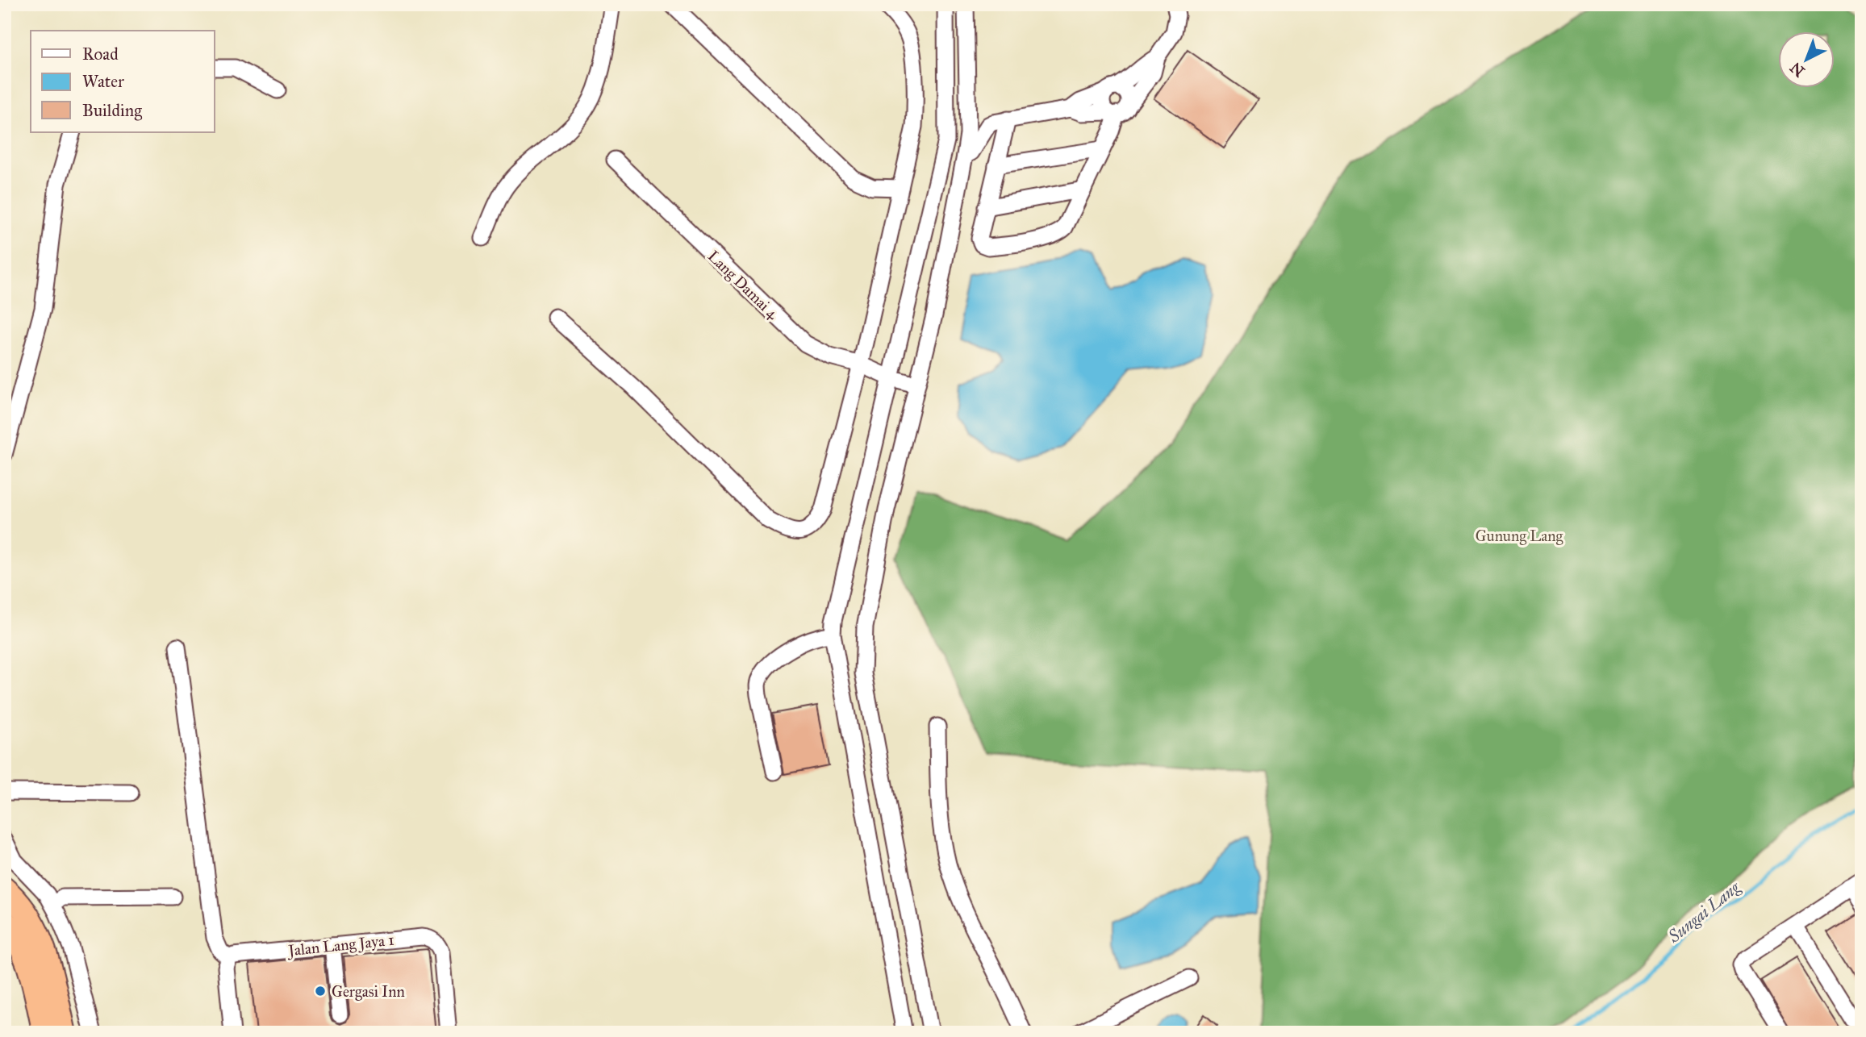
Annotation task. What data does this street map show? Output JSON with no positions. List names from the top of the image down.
{
  "streets": {
    "street": ["Lang Damai 4", "Jalan Lang Jaya 1"]
  },
  "water": ["Sungai Lang"],
  "parks": ["Gunung Lang"],
  "places": ["Gergasi Inn"],
  "legend": ["Road", "Water", "Building"],
  "north": "bottom left"
}
